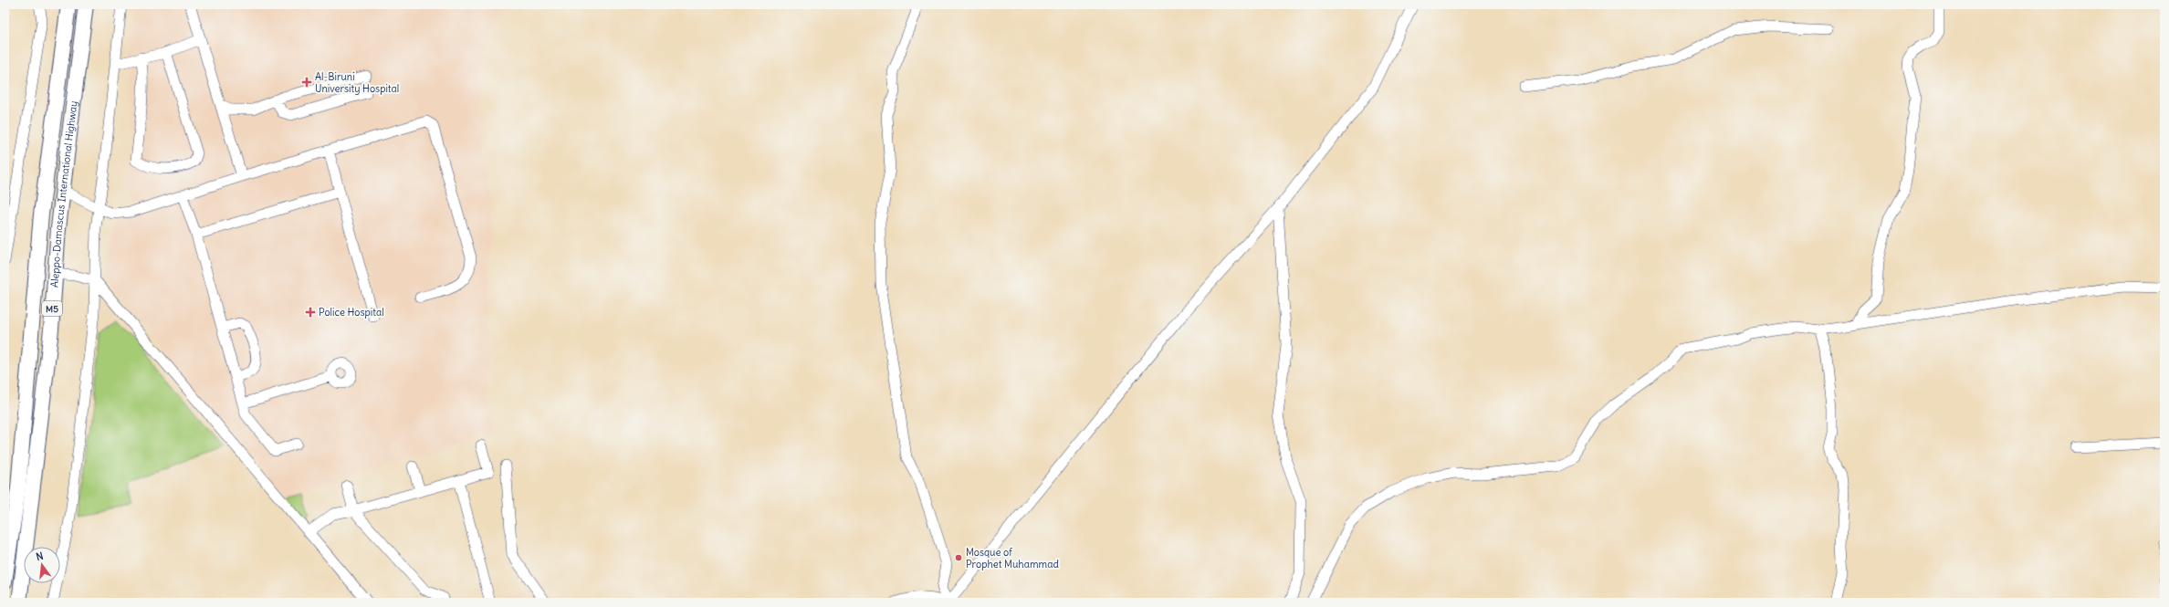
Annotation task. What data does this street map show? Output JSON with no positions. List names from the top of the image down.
{
  "streets": {
    "highway": ["Aleppo-Damascus International Highway", "M5"]
  },
  "places": {
    "health": ["Al-Biruni University Hospital", "Police Hospital"],
    "other": ["Mosque of Prophet Muhammad"]
  },
  "north": "top"
}
